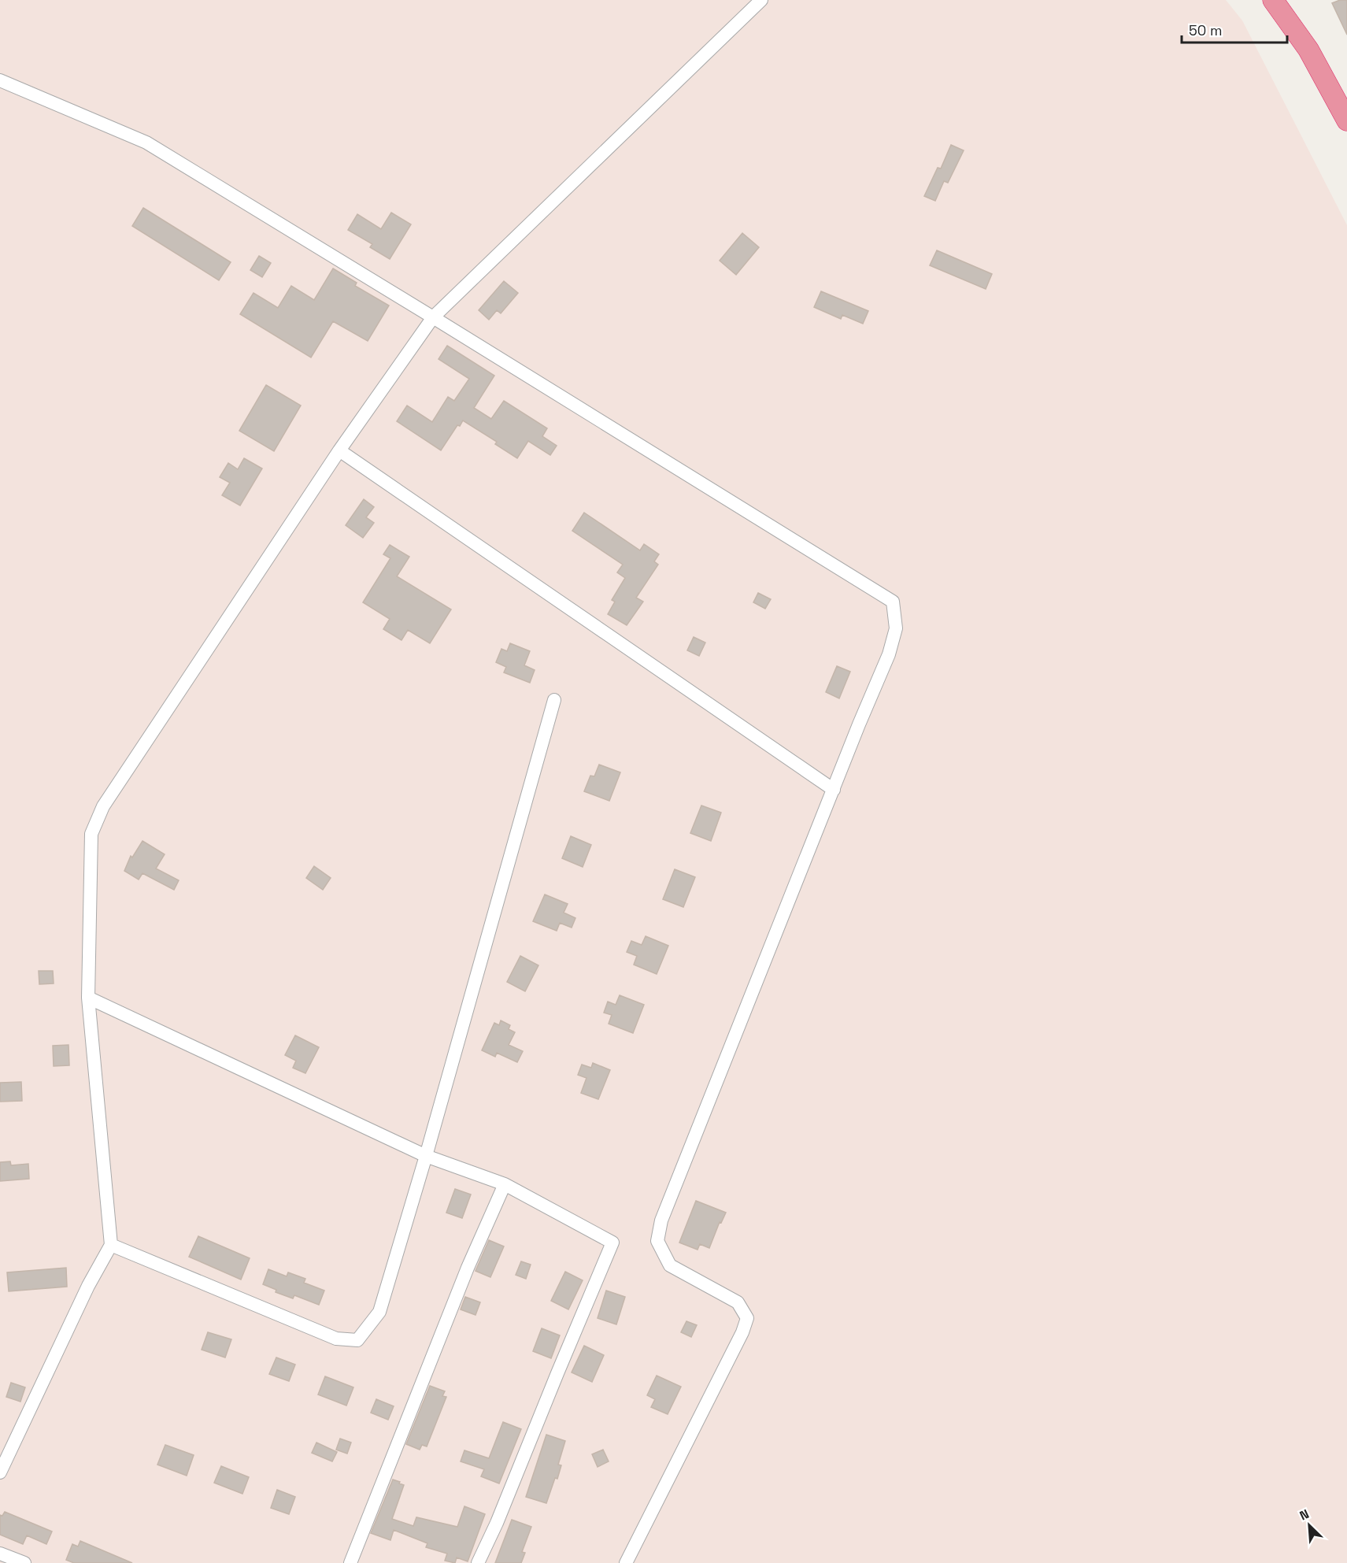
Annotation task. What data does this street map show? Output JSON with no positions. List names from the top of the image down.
{
  "scale_bar": "50 m",
  "north": "top left"
}
